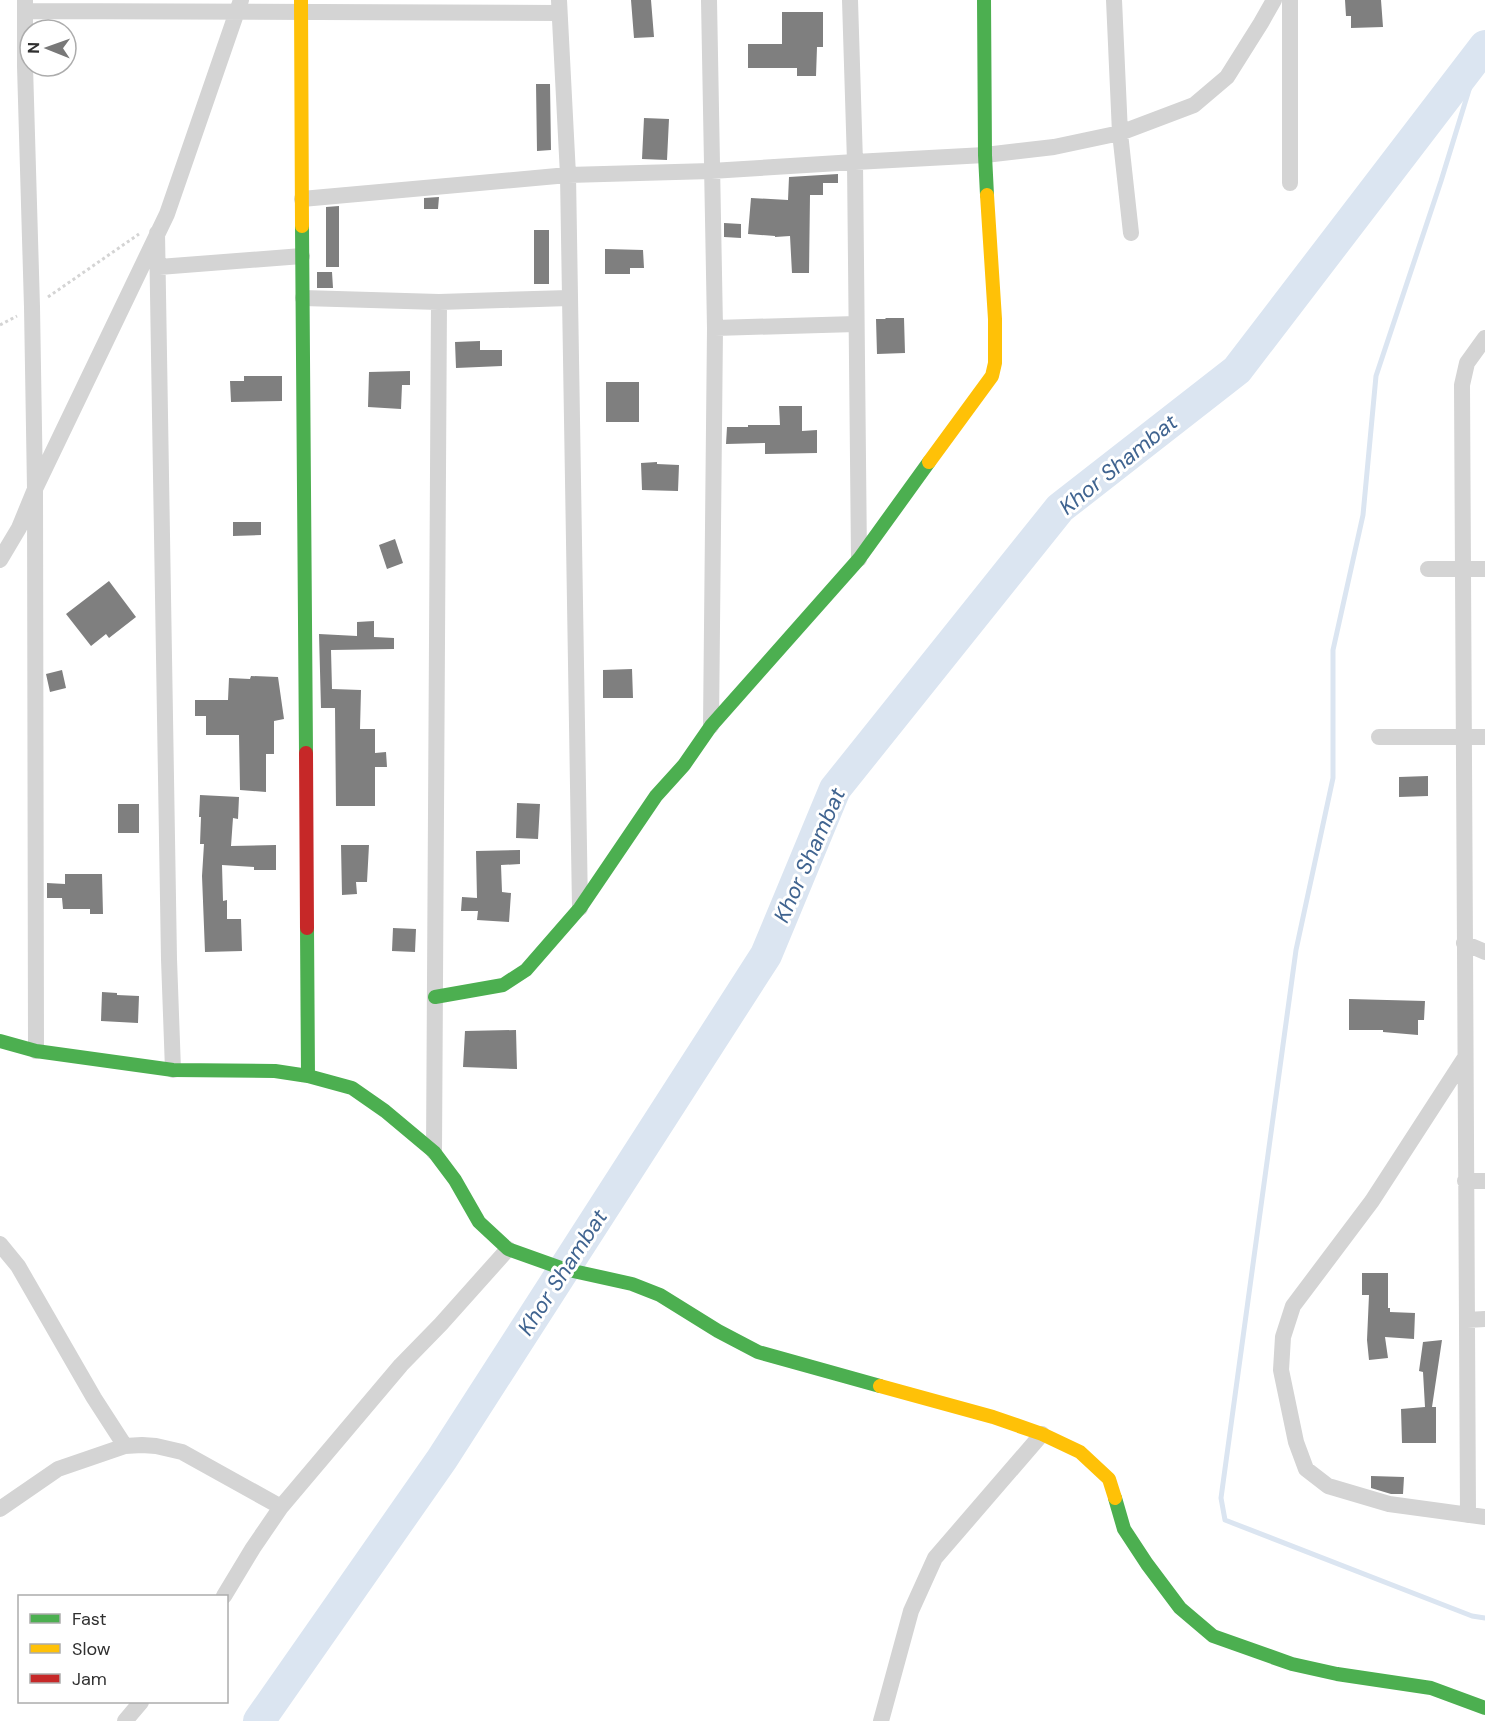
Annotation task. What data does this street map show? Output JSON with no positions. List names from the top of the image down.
{
  "water": ["Khor Shambat"],
  "legend": ["Fast", "Slow", "Jam"],
  "north": "left"
}
